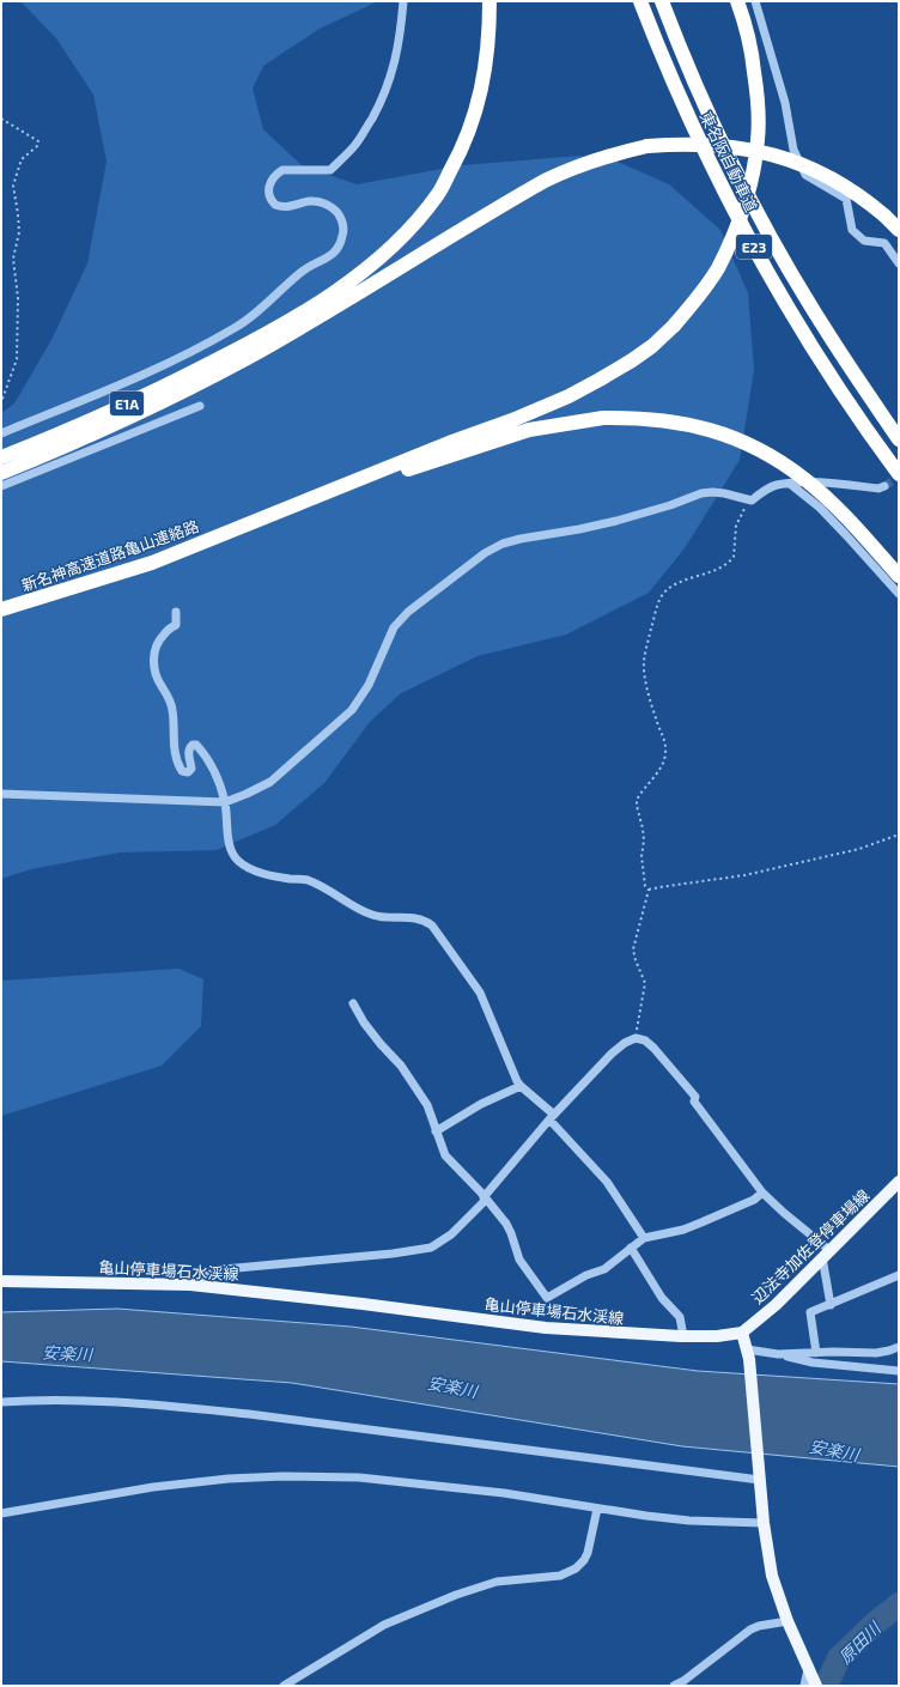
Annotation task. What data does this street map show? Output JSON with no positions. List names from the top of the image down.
{
  "streets": {
    "highway": [
      "東名阪自動車道",
      "E23",
      "E1A",
      "新名神高速道路亀山連絡路"
    ],
    "main road": ["辺法寺加佐登停車場線", "亀山停車場石水渓線"]
  },
  "crossings": [
    ["辺法寺加佐登停車場線", "亀山停車場石水渓線"]
  ],
  "water": ["安楽川", "原田川"]
}
